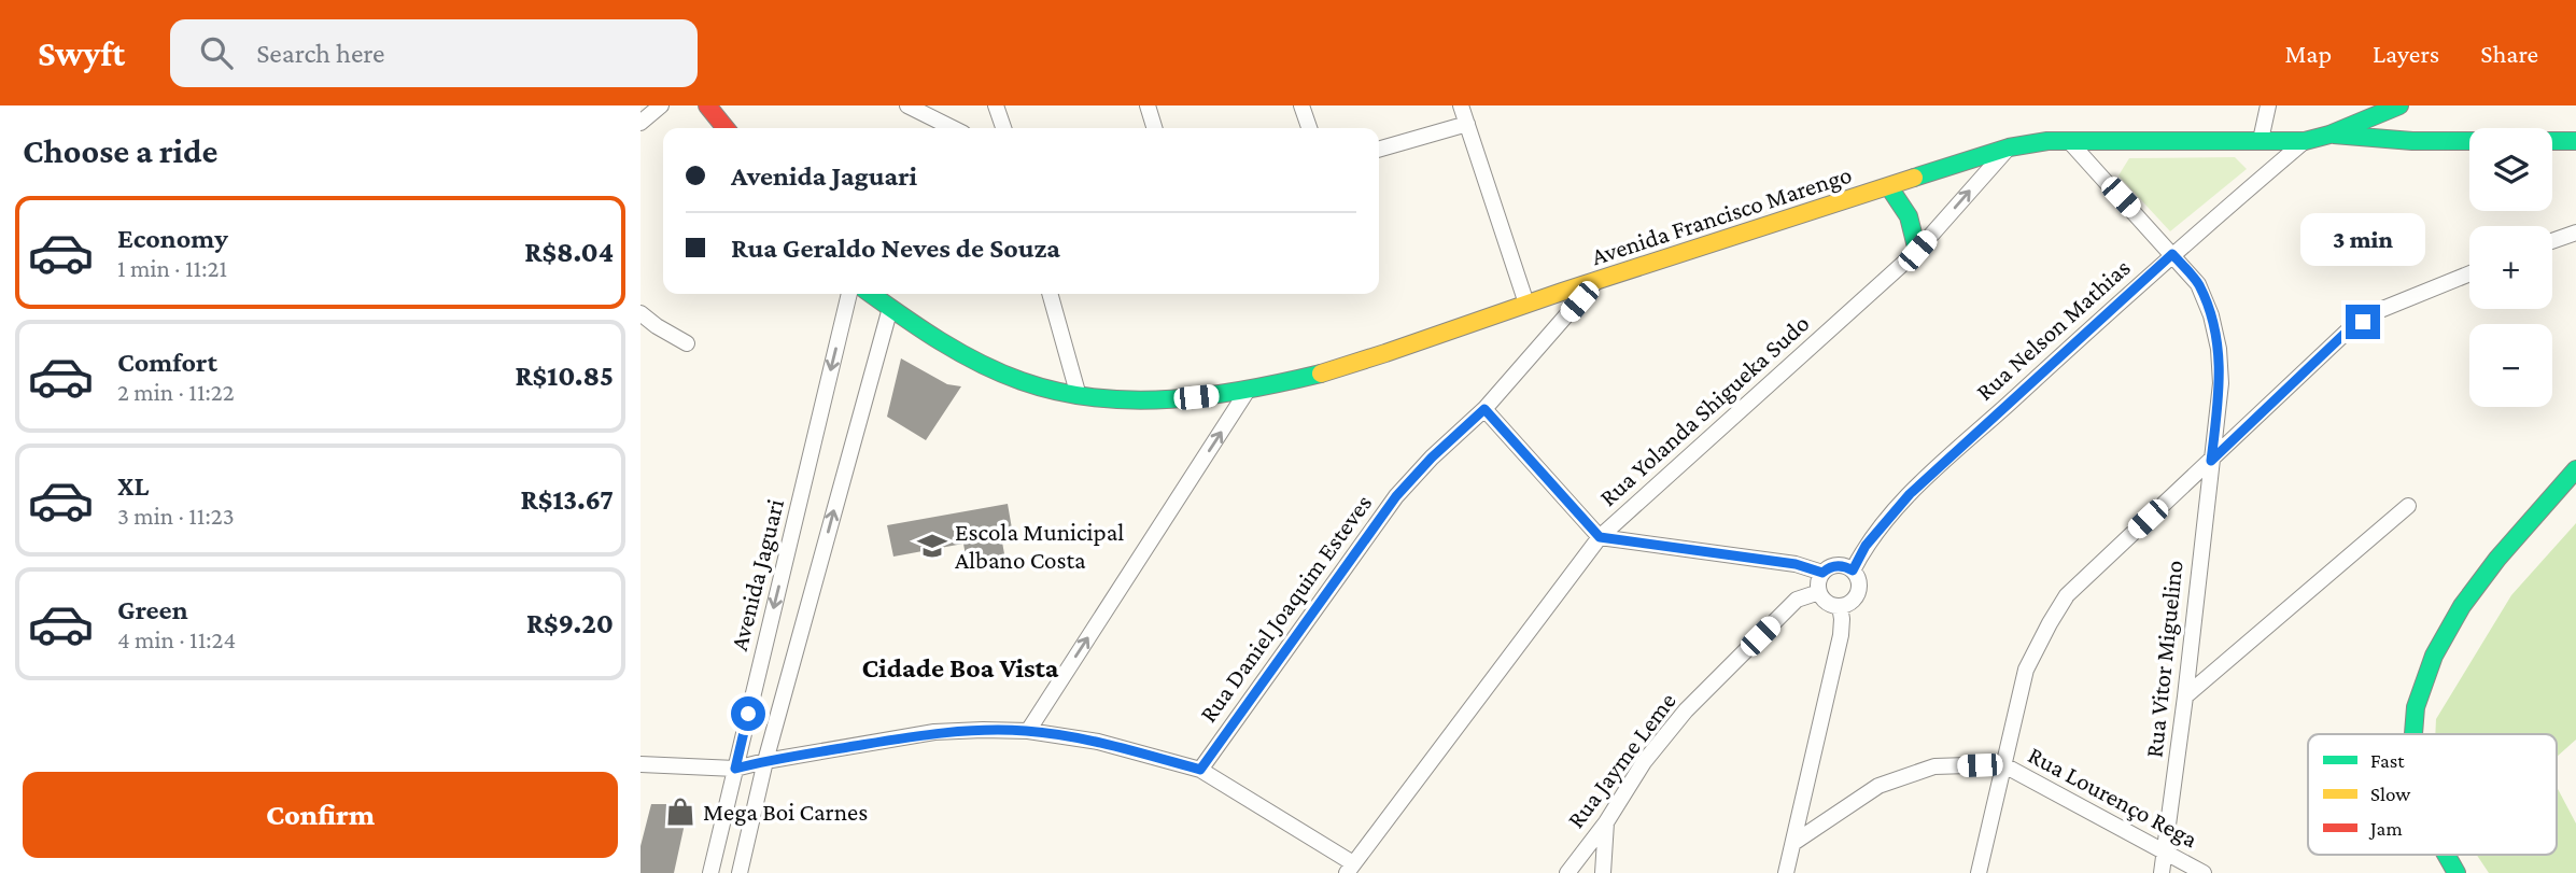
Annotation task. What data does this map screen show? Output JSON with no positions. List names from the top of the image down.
{
  "streets": {
    "main road": ["Avenida Francisco Marengo"],
    "street": [
      "Rua Nelson Mathias",
      "Rua Yolanda Shigueka Sudo",
      "Avenida Jaguari",
      "Rua Daniel Joaquim Esteves",
      "Rua Vitor Miguelino",
      "Rua Jayme Leme",
      "Rua Lourenço Rega"
    ]
  },
  "crossings": [
    ["Avenida Francisco Marengo", "Rua Nelson Mathias"],
    ["Avenida Francisco Marengo", "Rua Yolanda Shigueka Sudo"],
    ["Avenida Francisco Marengo", "Rua Daniel Joaquim Esteves"],
    ["Avenida Francisco Marengo", "Rua Vitor Miguelino"],
    ["Rua Nelson Mathias", "Rua Vitor Miguelino"],
    ["Rua Nelson Mathias", "Rua Jayme Leme"],
    ["Rua Vitor Miguelino", "Rua Lourenço Rega"]
  ],
  "districts": ["Cidade Boa Vista"],
  "places": {
    "school or university": ["Escola Municipal Albano Costa"],
    "shop": ["Mega Boi Carnes"]
  },
  "legend": ["Fast", "Slow", "Jam"],
  "page": {
    "header": "Swyft",
    "search": "Search here",
    "nav": ["Map", "Layers", "Share"],
    "heading": "Choose a ride",
    "map_buttons": ["+", "−"],
    "banner": ["Avenida Jaguari", "Rua Geraldo Neves de Souza"],
    "list": [
      {
        "name": "Economy",
        "note": "1 min · 11:21",
        "value": "R$8.04"
      },
      {
        "name": "Comfort",
        "note": "2 min · 11:22",
        "value": "R$10.85"
      },
      {
        "name": "XL",
        "note": "3 min · 11:23",
        "value": "R$13.67"
      },
      {
        "name": "Green",
        "note": "4 min · 11:24",
        "value": "R$9.20"
      }
    ],
    "bubble": "3 min",
    "buttons": "Confirm"
  }
}
